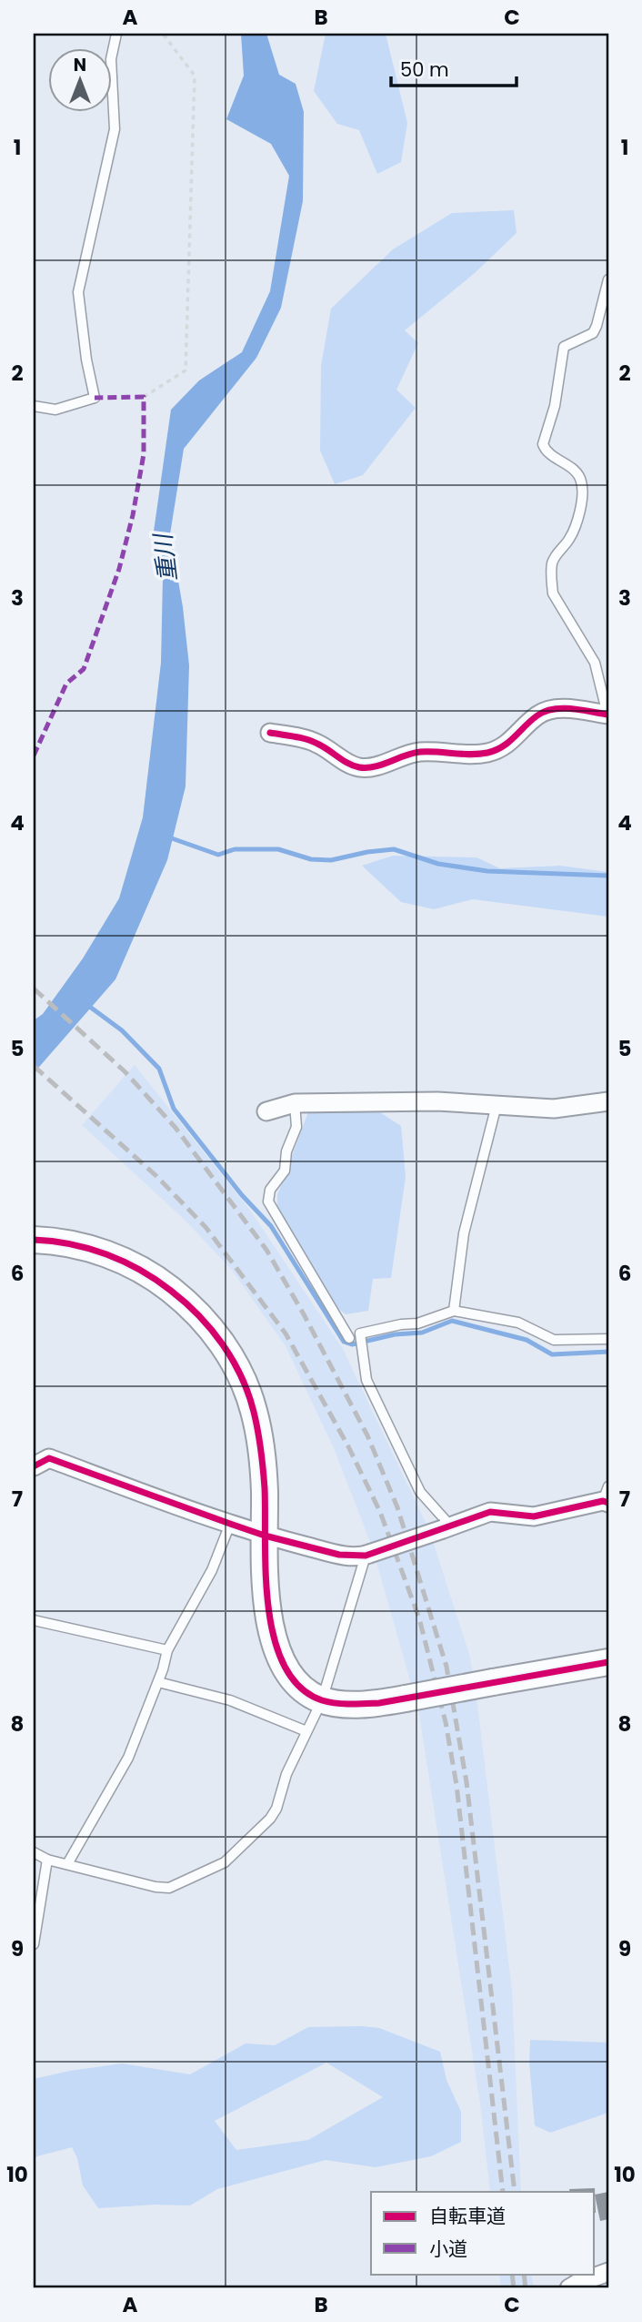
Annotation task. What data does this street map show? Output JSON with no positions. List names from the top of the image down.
{
  "water": ["重川"],
  "legend": ["自転車道", "小道"],
  "scale_bar": "50 m",
  "north": "top",
  "grid": {
    "columns": ["A", "B", "C"],
    "rows": [
      "1",
      "2",
      "3",
      "4",
      "5",
      "6",
      "7",
      "8",
      "9",
      "10"
    ]
  }
}
